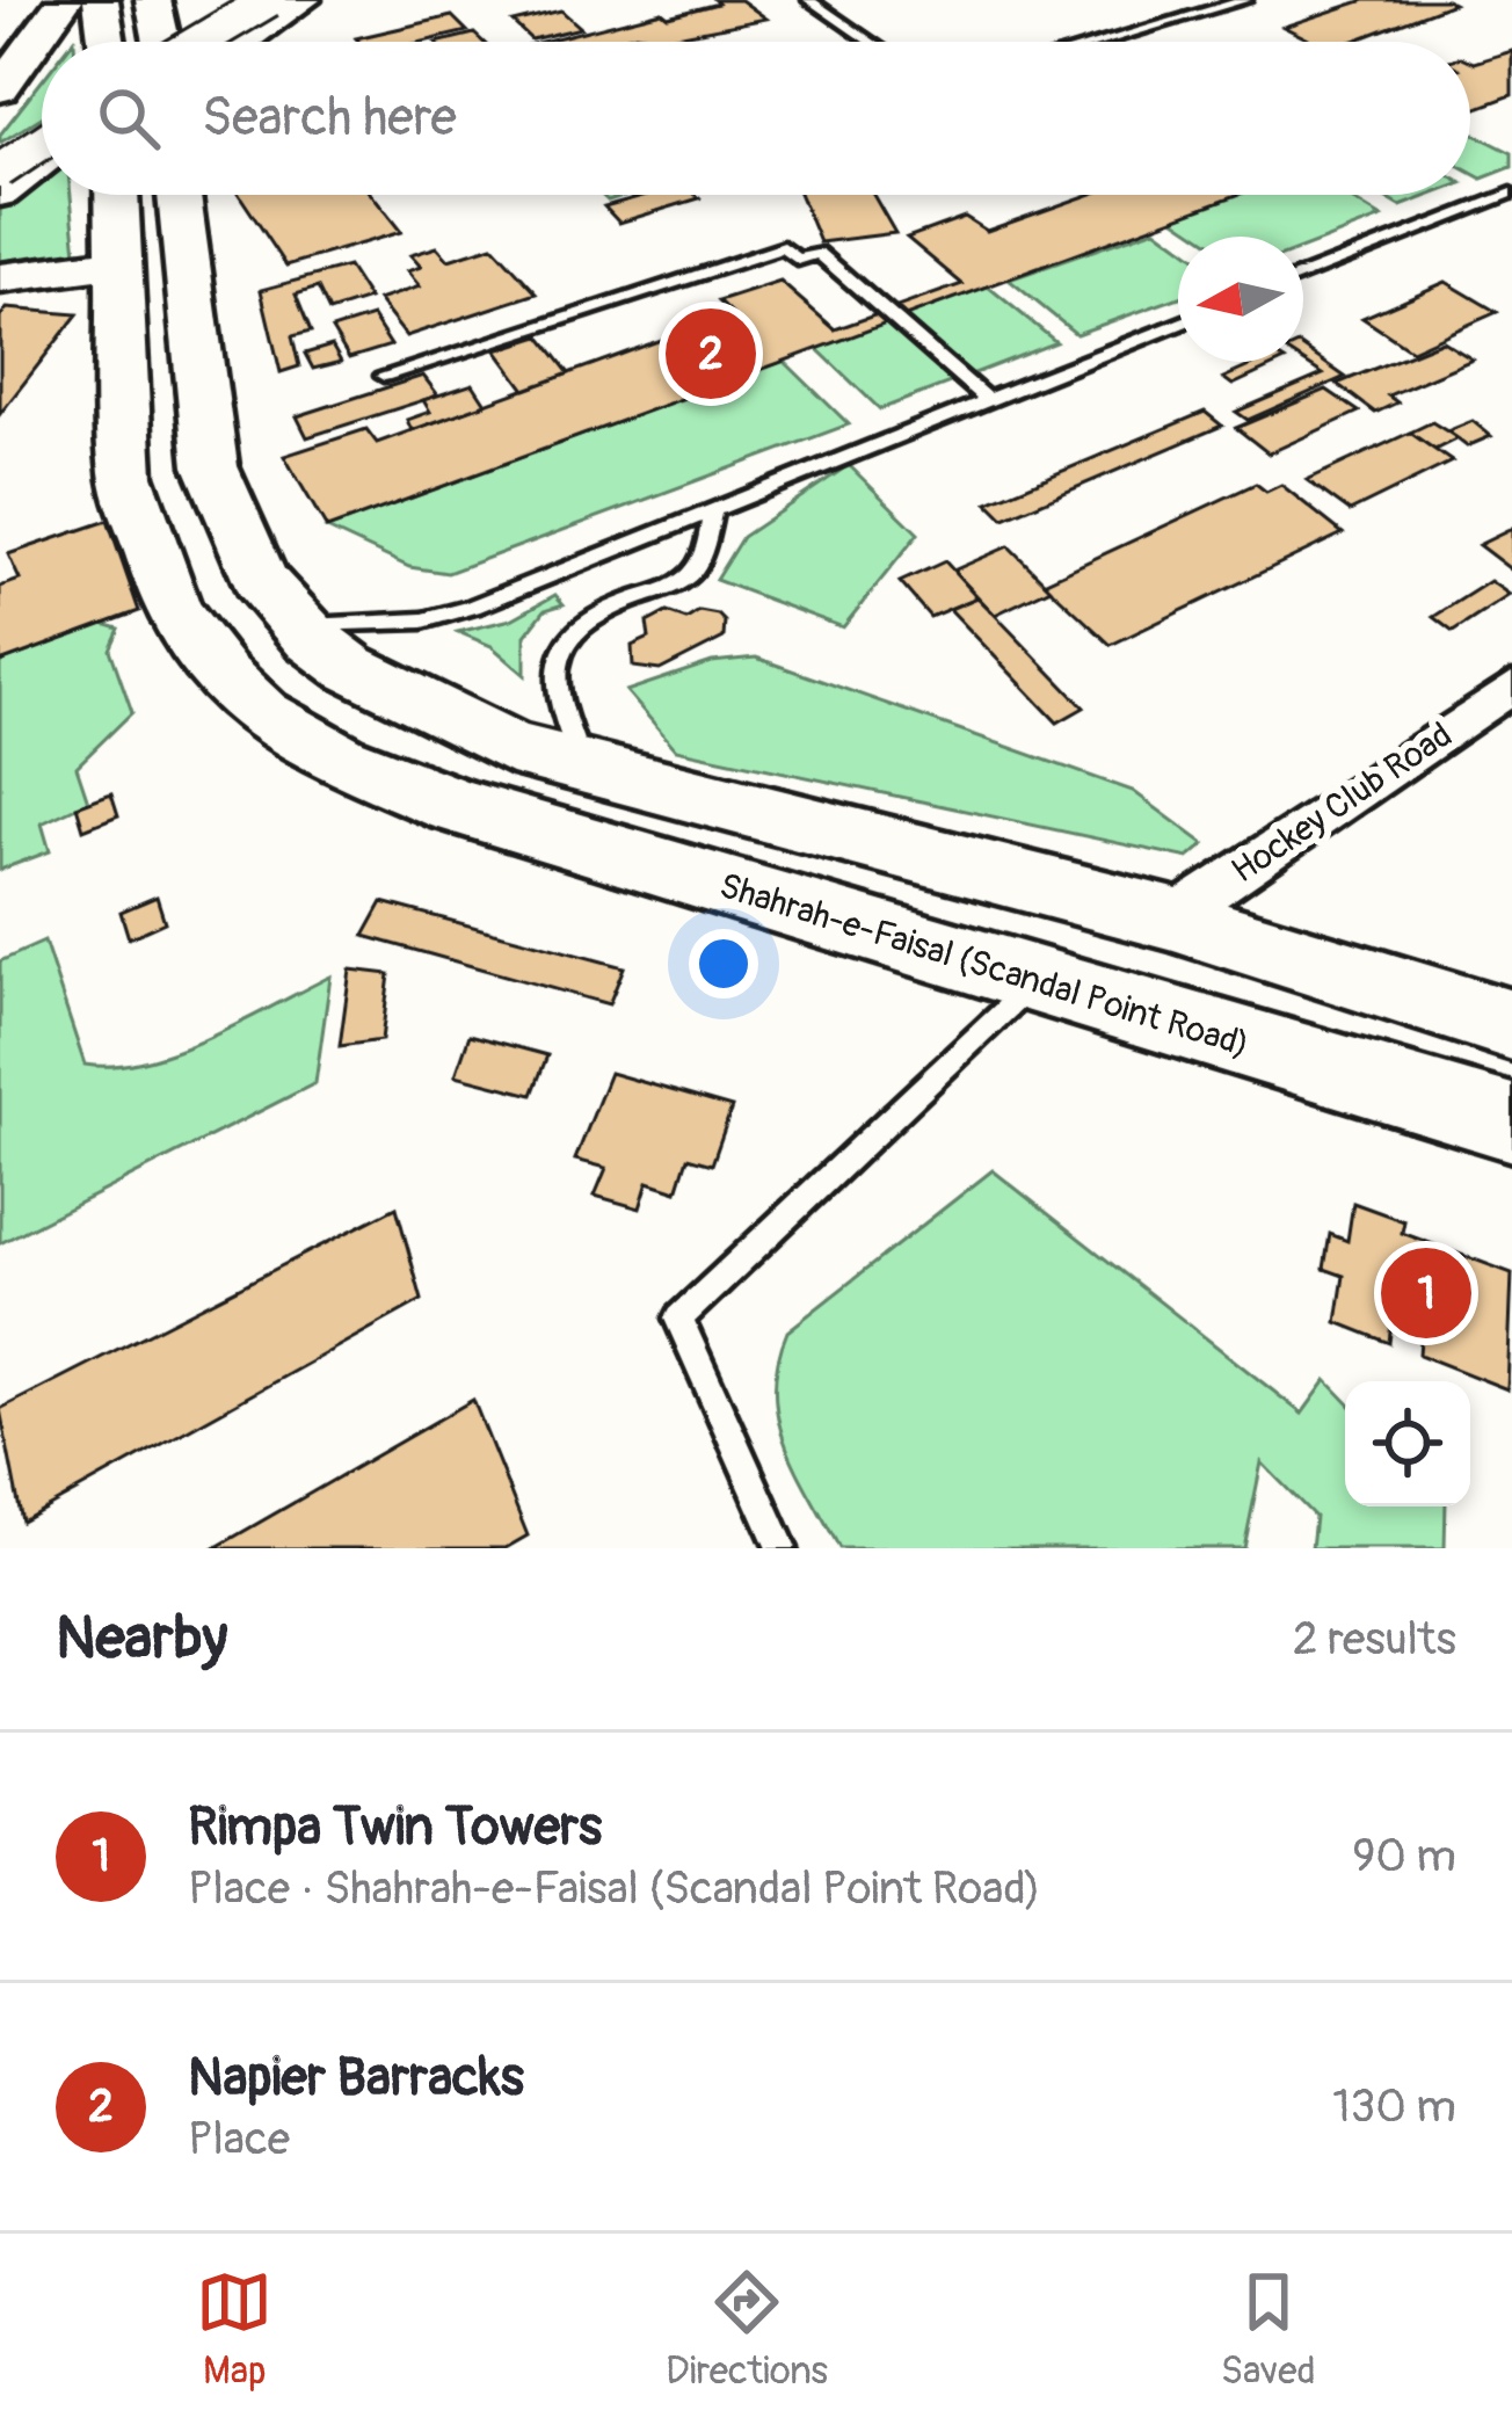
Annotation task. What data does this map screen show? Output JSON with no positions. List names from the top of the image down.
{
  "streets": {
    "highway": ["Shahrah-e-Faisal (Scandal Point Road)"],
    "street": ["Hockey Club Road"]
  },
  "north": "left",
  "page": {
    "search": "Search here",
    "pins": ["2", "1"],
    "heading": ["Nearby", "2 results"],
    "list": [
      {
        "mark": "1",
        "name": "Rimpa Twin Towers",
        "note": "Place · Shahrah-e-Faisal (Scandal Point Road)",
        "value": "90 m"
      },
      {
        "mark": "2",
        "name": "Napier Barracks",
        "note": "Place",
        "value": "130 m"
      }
    ],
    "nav": ["Map", "Directions", "Saved"]
  }
}
